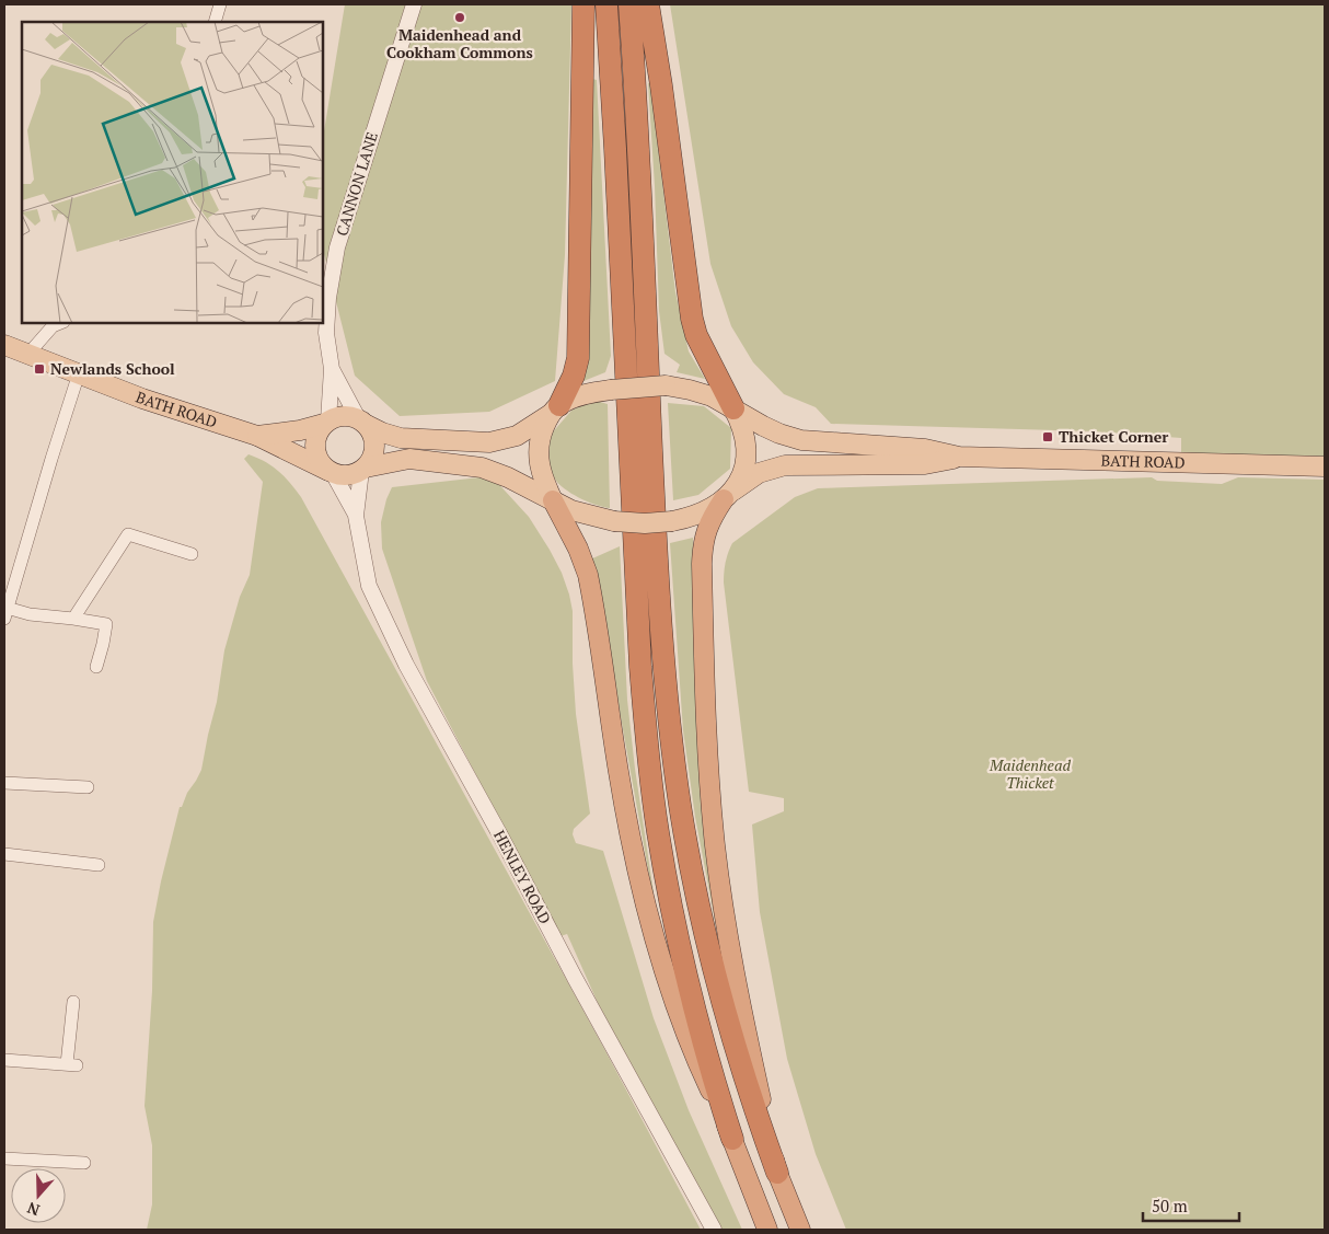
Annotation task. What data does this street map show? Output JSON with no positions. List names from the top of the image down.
{
  "streets": {
    "main road": ["BATH ROAD"],
    "street": ["CANNON LANE", "HENLEY ROAD"]
  },
  "crossings": [
    ["CANNON LANE", "BATH ROAD"],
    ["CANNON LANE", "HENLEY ROAD"],
    ["BATH ROAD", "HENLEY ROAD"]
  ],
  "parks": ["Maidenhead Thicket"],
  "places": {
    "other": ["Maidenhead and Cookham Commons"],
    "transit": ["Newlands School", "Thicket Corner"]
  },
  "scale_bar": "50 m",
  "north": "bottom"
}
